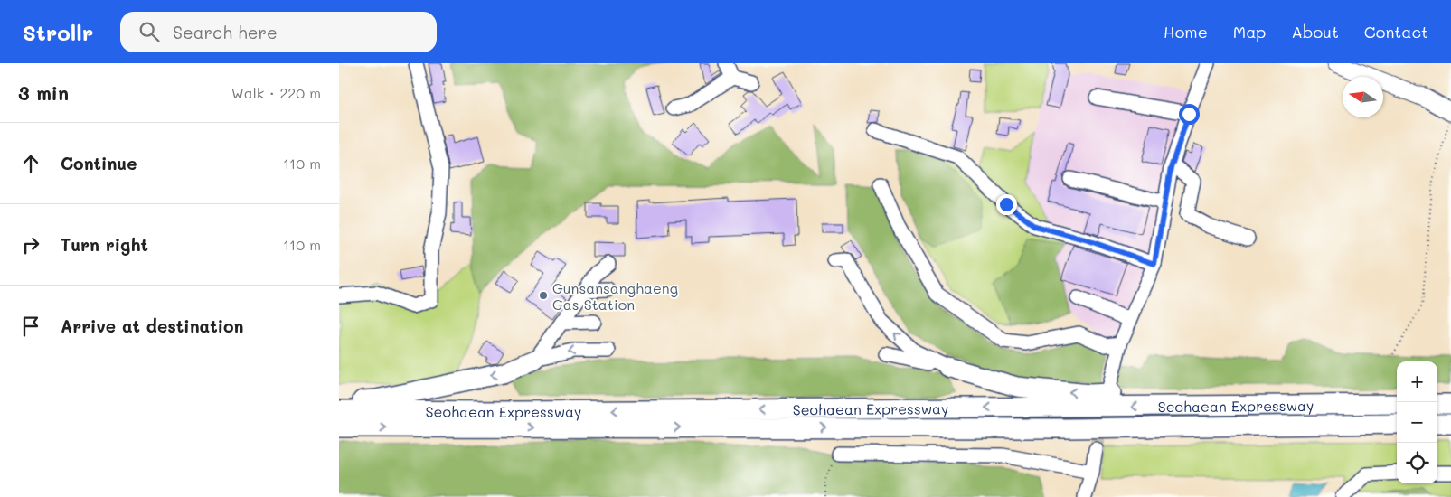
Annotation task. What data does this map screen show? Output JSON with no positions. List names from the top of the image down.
{
  "streets": {
    "highway": ["Seohaean Expressway"]
  },
  "places": ["Gunsansanghaeng Gas Station"],
  "north": "left",
  "page": {
    "header": "Strollr",
    "search": "Search here",
    "nav": [
      "Home",
      "Map",
      "About",
      "Contact"
    ],
    "heading": ["3 min", "Walk · 220 m"],
    "list": [
      ["Continue", "110 m"],
      ["Turn right", "110 m"],
      "Arrive at destination"
    ],
    "map_buttons": ["+", "−"]
  }
}
